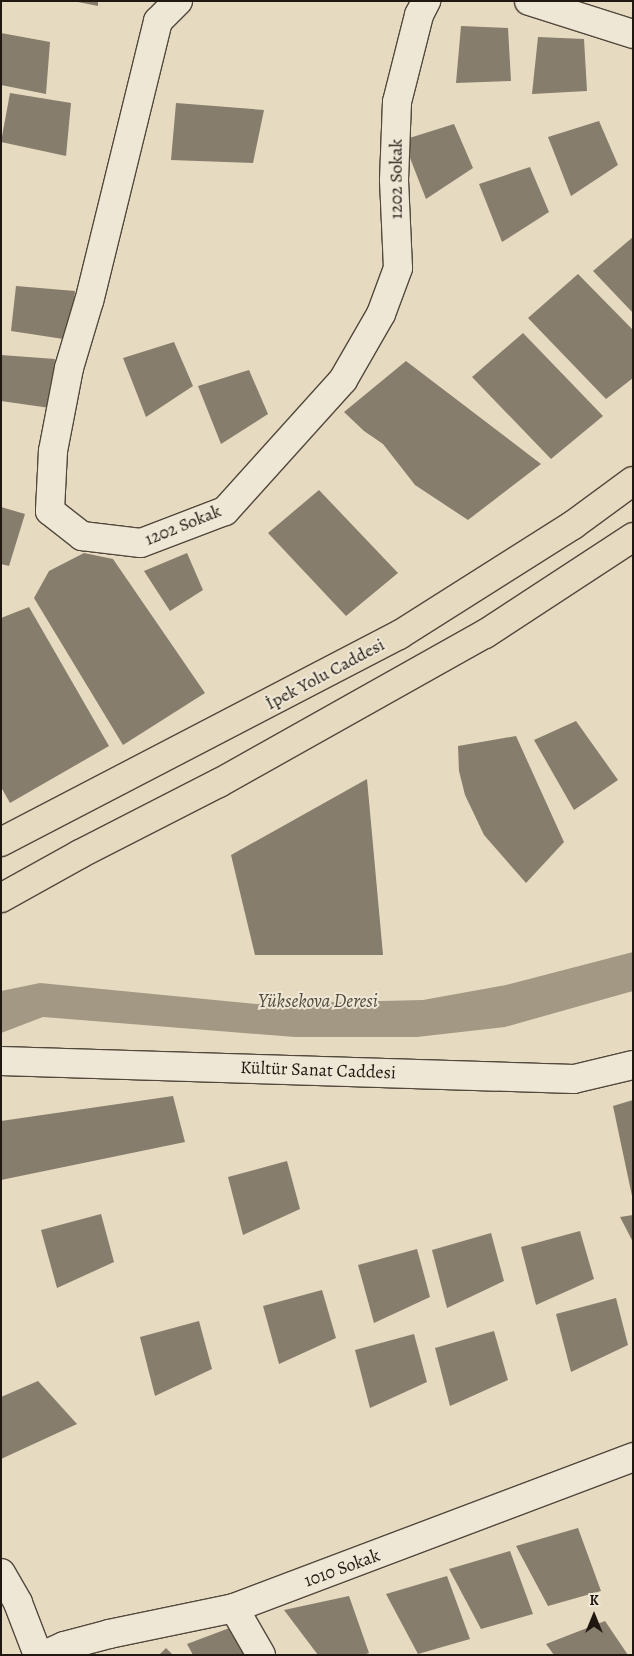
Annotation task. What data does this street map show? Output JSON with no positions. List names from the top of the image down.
{
  "streets": {
    "highway": ["İpek Yolu Caddesi"],
    "street": ["1202 Sokak", "Kültür Sanat Caddesi", "1010 Sokak"]
  },
  "water": ["Yüksekova Deresi"],
  "north": "top"
}
